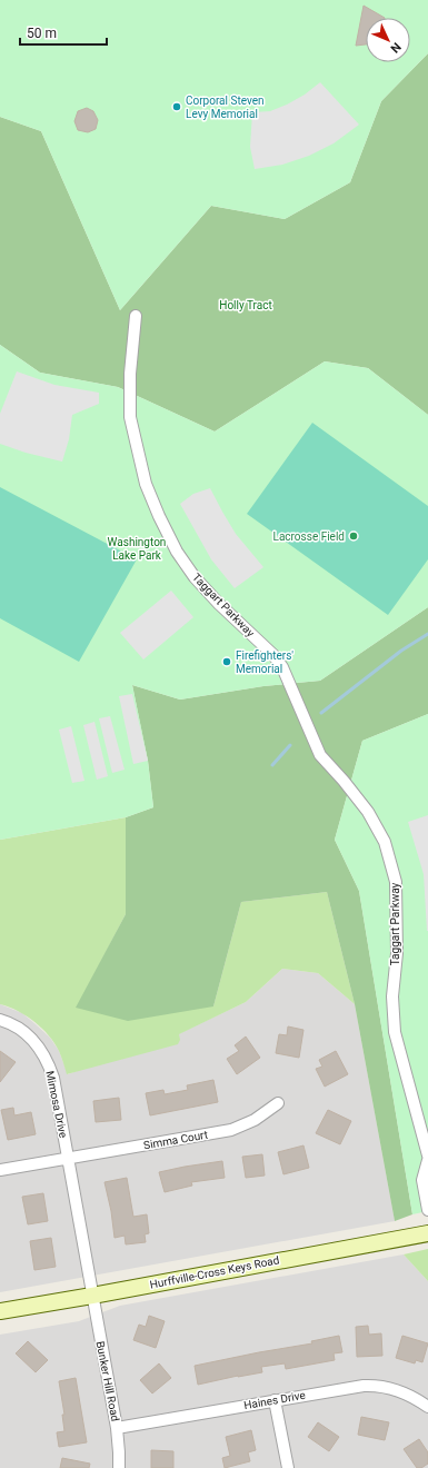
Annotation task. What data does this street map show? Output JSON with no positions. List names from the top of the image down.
{
  "streets": {
    "main road": ["Hurffville-Cross Keys Road"],
    "street": [
      "Taggart Parkway",
      "Mimosa Drive",
      "Simma Court",
      "Bunker Hill Road",
      "Haines Drive"
    ]
  },
  "crossings": [
    ["Mimosa Drive", "Simma Court"],
    ["Mimosa Drive", "Hurffville-Cross Keys Road"],
    ["Mimosa Drive", "Bunker Hill Road"],
    ["Hurffville-Cross Keys Road", "Bunker Hill Road"],
    ["Bunker Hill Road", "Haines Drive"]
  ],
  "parks": ["Holly Tract", "Washington Lake Park"],
  "places": ["Corporal Steven Levy Memorial", "Lacrosse Field", "Firefighters' Memorial"],
  "scale_bar": "50 m",
  "north": "bottom right"
}
